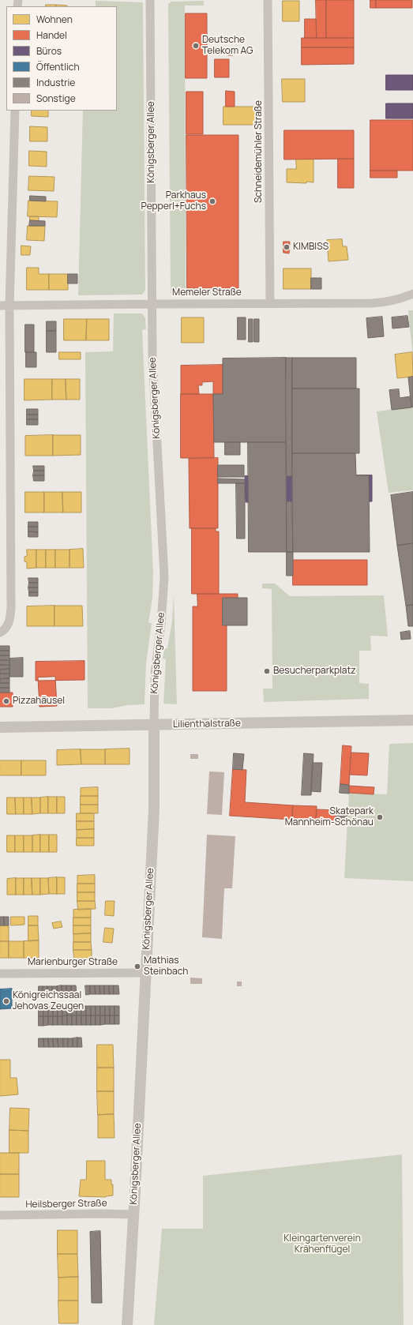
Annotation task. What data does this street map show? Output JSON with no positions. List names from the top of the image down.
{
  "streets": {
    "street": [
      "Königsberger Allee",
      "Schneidemühler Straße",
      "Memeler Straße",
      "Lilienthalstraße",
      "Marienburger Straße",
      "Heilsberger Straße"
    ]
  },
  "crossings": [
    ["Königsberger Allee", "Memeler Straße"],
    ["Königsberger Allee", "Lilienthalstraße"],
    ["Königsberger Allee", "Marienburger Straße"],
    ["Königsberger Allee", "Heilsberger Straße"],
    ["Schneidemühler Straße", "Memeler Straße"]
  ],
  "parks": ["Kleingartenverein Krähenflügel"],
  "places": [
    "Deutsche Telekom AG",
    "Parkhaus Pepperl+Fuchs",
    "KIMBISS",
    "Besucherparkplatz",
    "Pizzahäusel",
    "Skatepark Mannheim-Schönau",
    "Mathias Steinbach",
    "Königreichssaal Jehovas Zeugen"
  ],
  "legend": [
    "Wohnen",
    "Handel",
    "Büros",
    "Öffentlich",
    "Industrie",
    "Sonstige"
  ]
}
